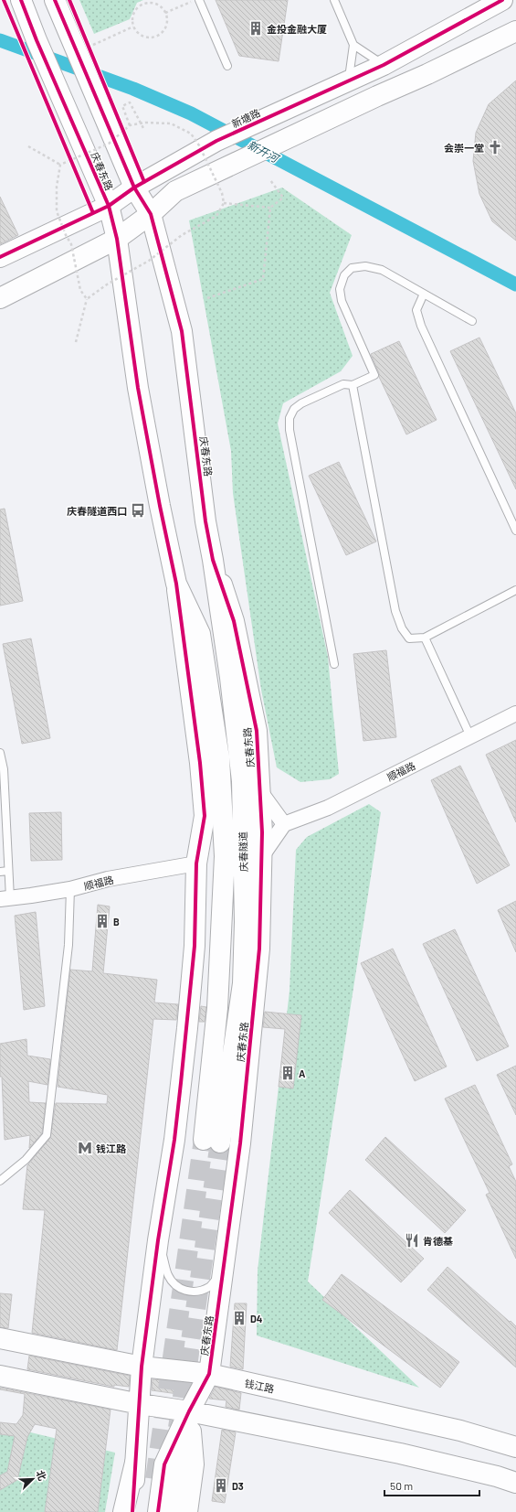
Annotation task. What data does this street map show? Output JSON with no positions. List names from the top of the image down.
{
  "streets": {
    "main road": [
      "新塘路",
      "庆春东路",
      "庆春隧道",
      "钱江路"
    ],
    "street": ["顺福路"]
  },
  "crossings": [
    ["新塘路", "庆春东路"],
    ["庆春东路", "顺福路"],
    ["庆春东路", "庆春隧道"],
    ["庆春东路", "钱江路"]
  ],
  "water": ["新开河"],
  "places": {
    "building": [
      "金投金融大厦",
      "B",
      "A",
      "D4",
      "D3"
    ],
    "church": ["会崇一堂"],
    "bus stop": ["庆春隧道西口"],
    "metro station": ["钱江路"],
    "restaurant": ["肯德基"]
  },
  "scale_bar": "50 m",
  "north": "top right"
}
